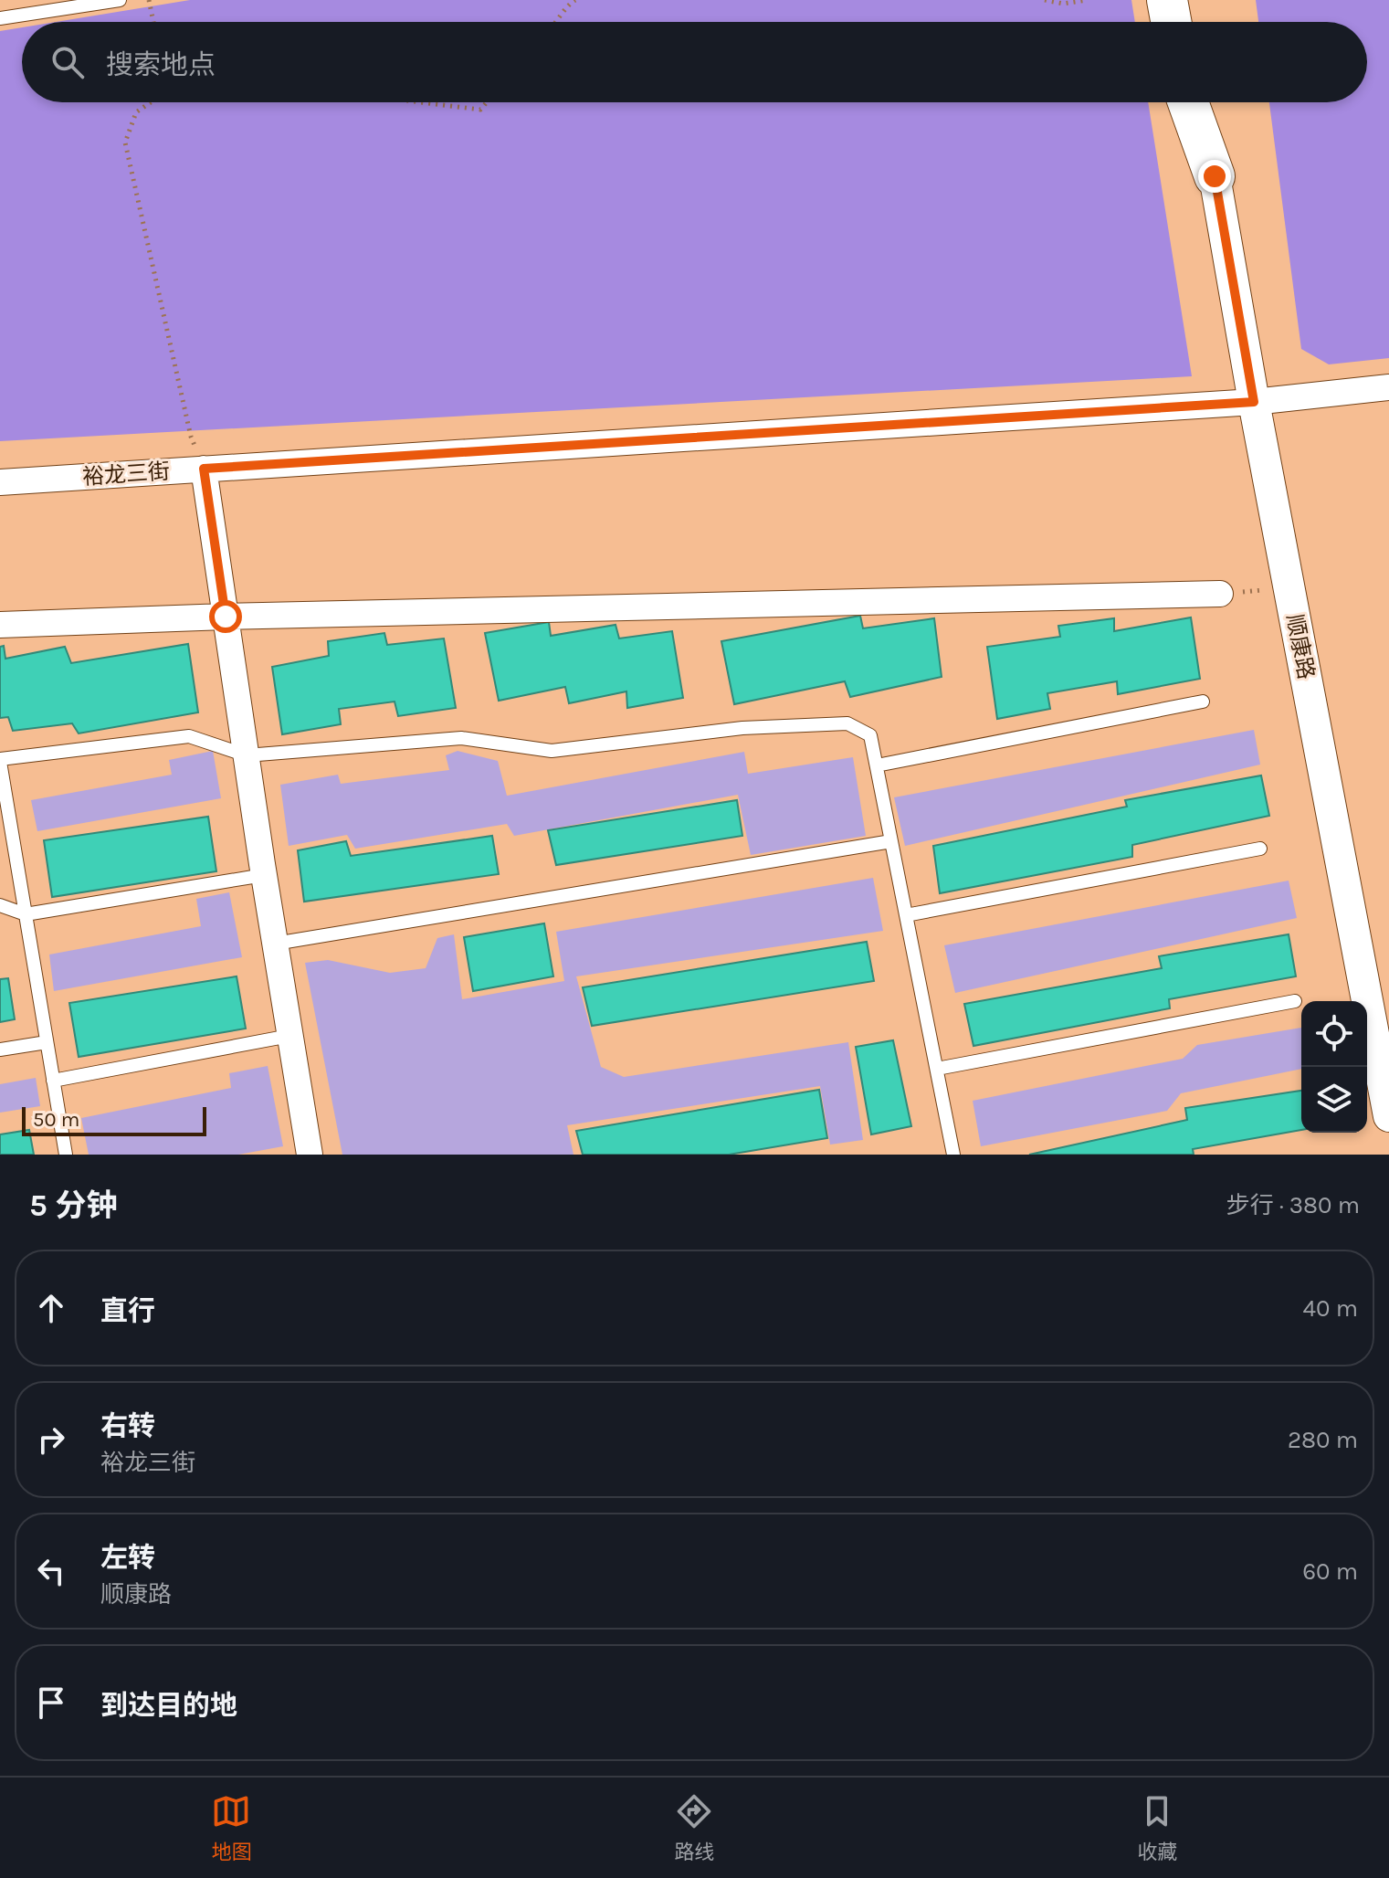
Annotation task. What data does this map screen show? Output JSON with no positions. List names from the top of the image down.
{
  "streets": {
    "main road": ["顺康路"],
    "street": ["裕龙三街"]
  },
  "crossings": [
    ["裕龙三街", "顺康路"]
  ],
  "scale_bar": "50 m",
  "page": {
    "search": "搜索地点",
    "scale": "50 m",
    "heading": ["5 分钟", "步行 · 380 m"],
    "list": [
      ["直行", "40 m"],
      ["右转", "裕龙三街", "280 m"],
      ["左转", "顺康路", "60 m"],
      "到达目的地"
    ],
    "nav": ["地图", "路线", "收藏"]
  }
}
